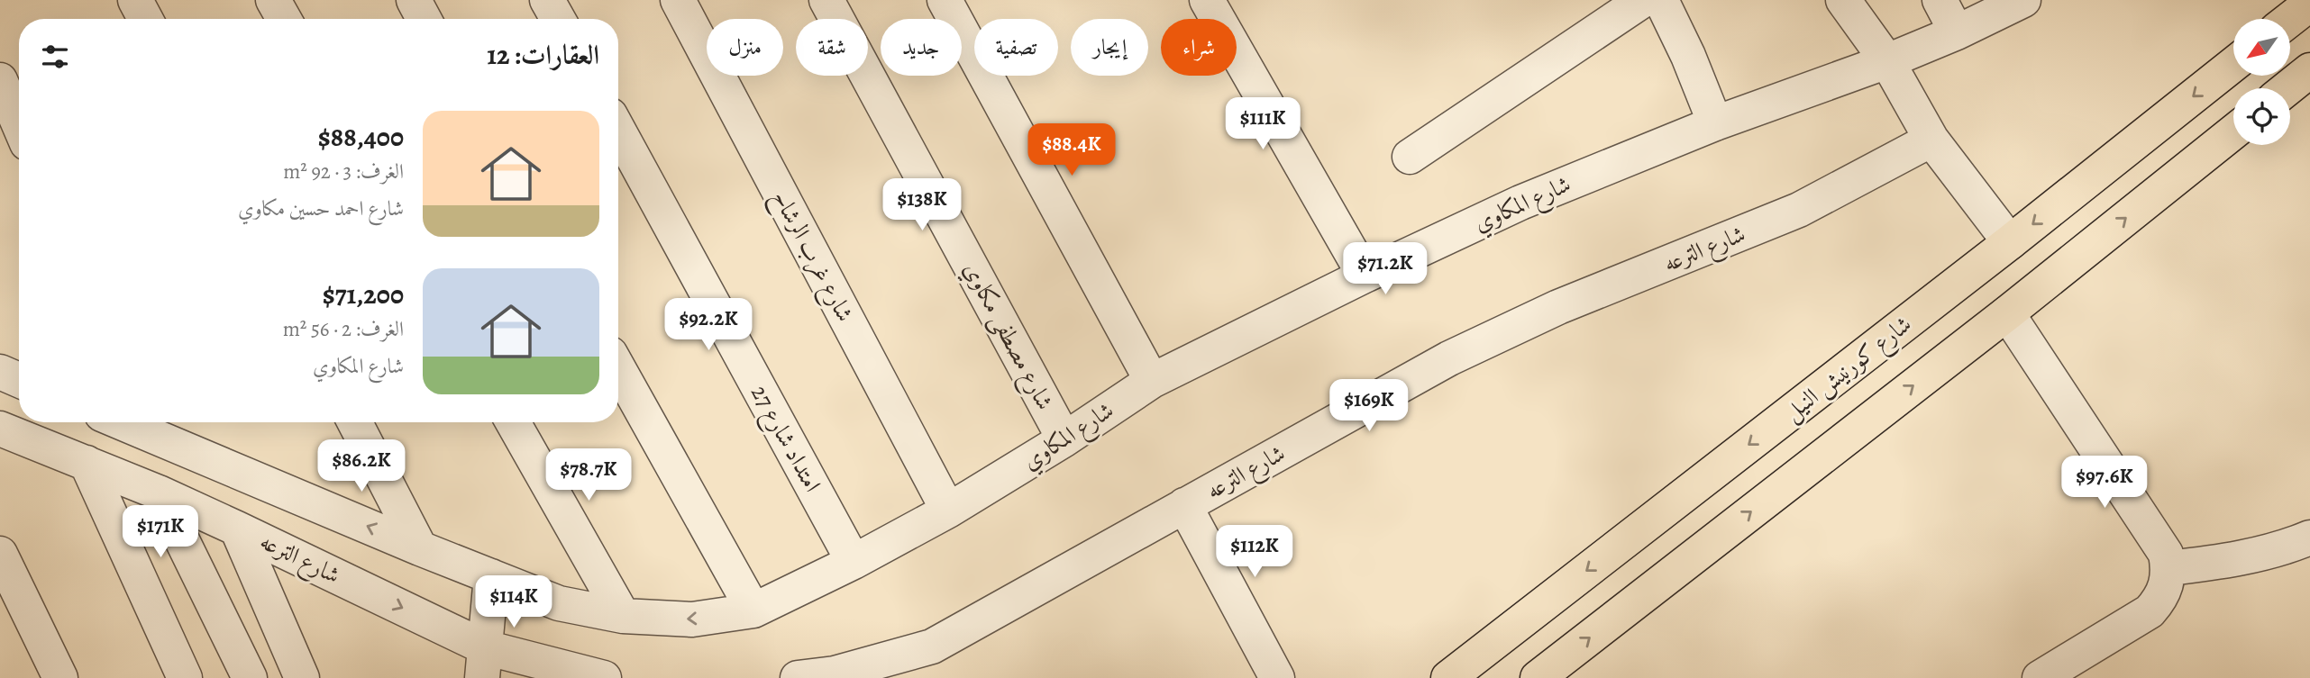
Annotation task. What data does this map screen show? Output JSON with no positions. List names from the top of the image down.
{
  "streets": {
    "highway": ["شارع كورنيش النيل"],
    "street": [
      "شارع المكاوي",
      "شارع الترعه",
      "شارع غرب الرشاح",
      "شارع مصطفى مكاوي",
      "امتداد شارع 27"
    ]
  },
  "crossings": [
    ["شارع المكاوي", "شارع غرب الرشاح"],
    ["شارع المكاوي", "شارع مصطفى مكاوي"],
    ["شارع المكاوي", "امتداد شارع 27"]
  ],
  "north": "bottom left",
  "page": {
    "chip": [
      "شراء",
      "إيجار",
      "تصفية",
      "جديد",
      "شقة",
      "منزل"
    ],
    "heading": "العقارات: 12",
    "list": [
      {
        "name": "$88,400",
        "note": "الغرف: 3 · 92 m² · شارع احمد حسين مكاوي"
      },
      {
        "name": "$71,200",
        "note": "الغرف: 2 · 56 m² · شارع المكاوي"
      }
    ],
    "price": [
      "$111K",
      "$88.4K",
      "$138K",
      "$71.2K",
      "$92.2K",
      "$169K",
      "$86.2K",
      "$78.7K",
      "$97.6K",
      "$171K",
      "$112K",
      "$114K"
    ]
  }
}
